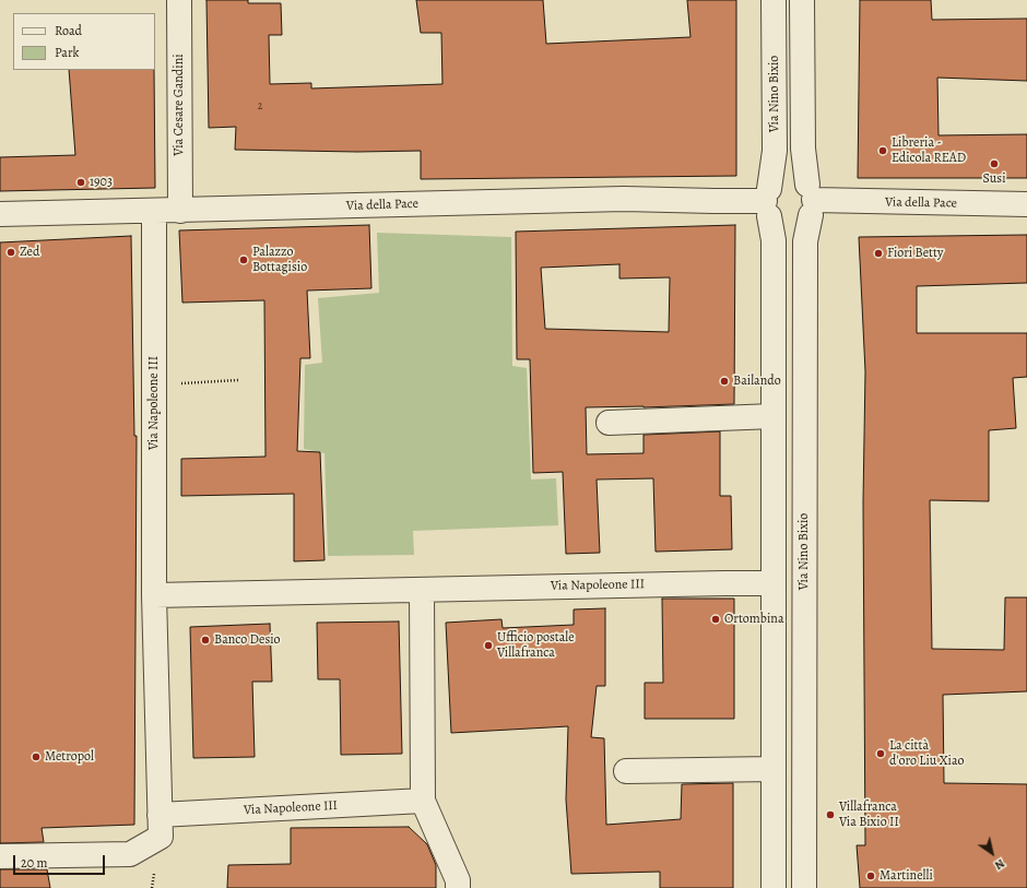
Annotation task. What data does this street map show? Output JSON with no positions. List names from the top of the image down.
{
  "streets": {
    "street": [
      "Via Nino Bixio",
      "Via Cesare Gandini",
      "Via della Pace",
      "Via Napoleone III"
    ]
  },
  "crossings": [
    ["Via Nino Bixio", "Via della Pace"],
    ["Via Nino Bixio", "Via Napoleone III"],
    ["Via Cesare Gandini", "Via della Pace"],
    ["Via della Pace", "Via Napoleone III"]
  ],
  "places": [
    "Libreria - Edicola READ",
    "Susi",
    "1903",
    "Zed",
    "Fiori Betty",
    "Palazzo Bottagisio",
    "Bailando",
    "Ortombina",
    "Banco Desio",
    "Ufficio postale Villafranca",
    "La città d'oro Liu Xiao",
    "Metropol",
    "Villafranca Via Bixio II",
    "Martinelli"
  ],
  "house_numbers": ["2"],
  "legend": ["Road", "Park"],
  "scale_bar": "20 m",
  "north": "bottom right"
}
